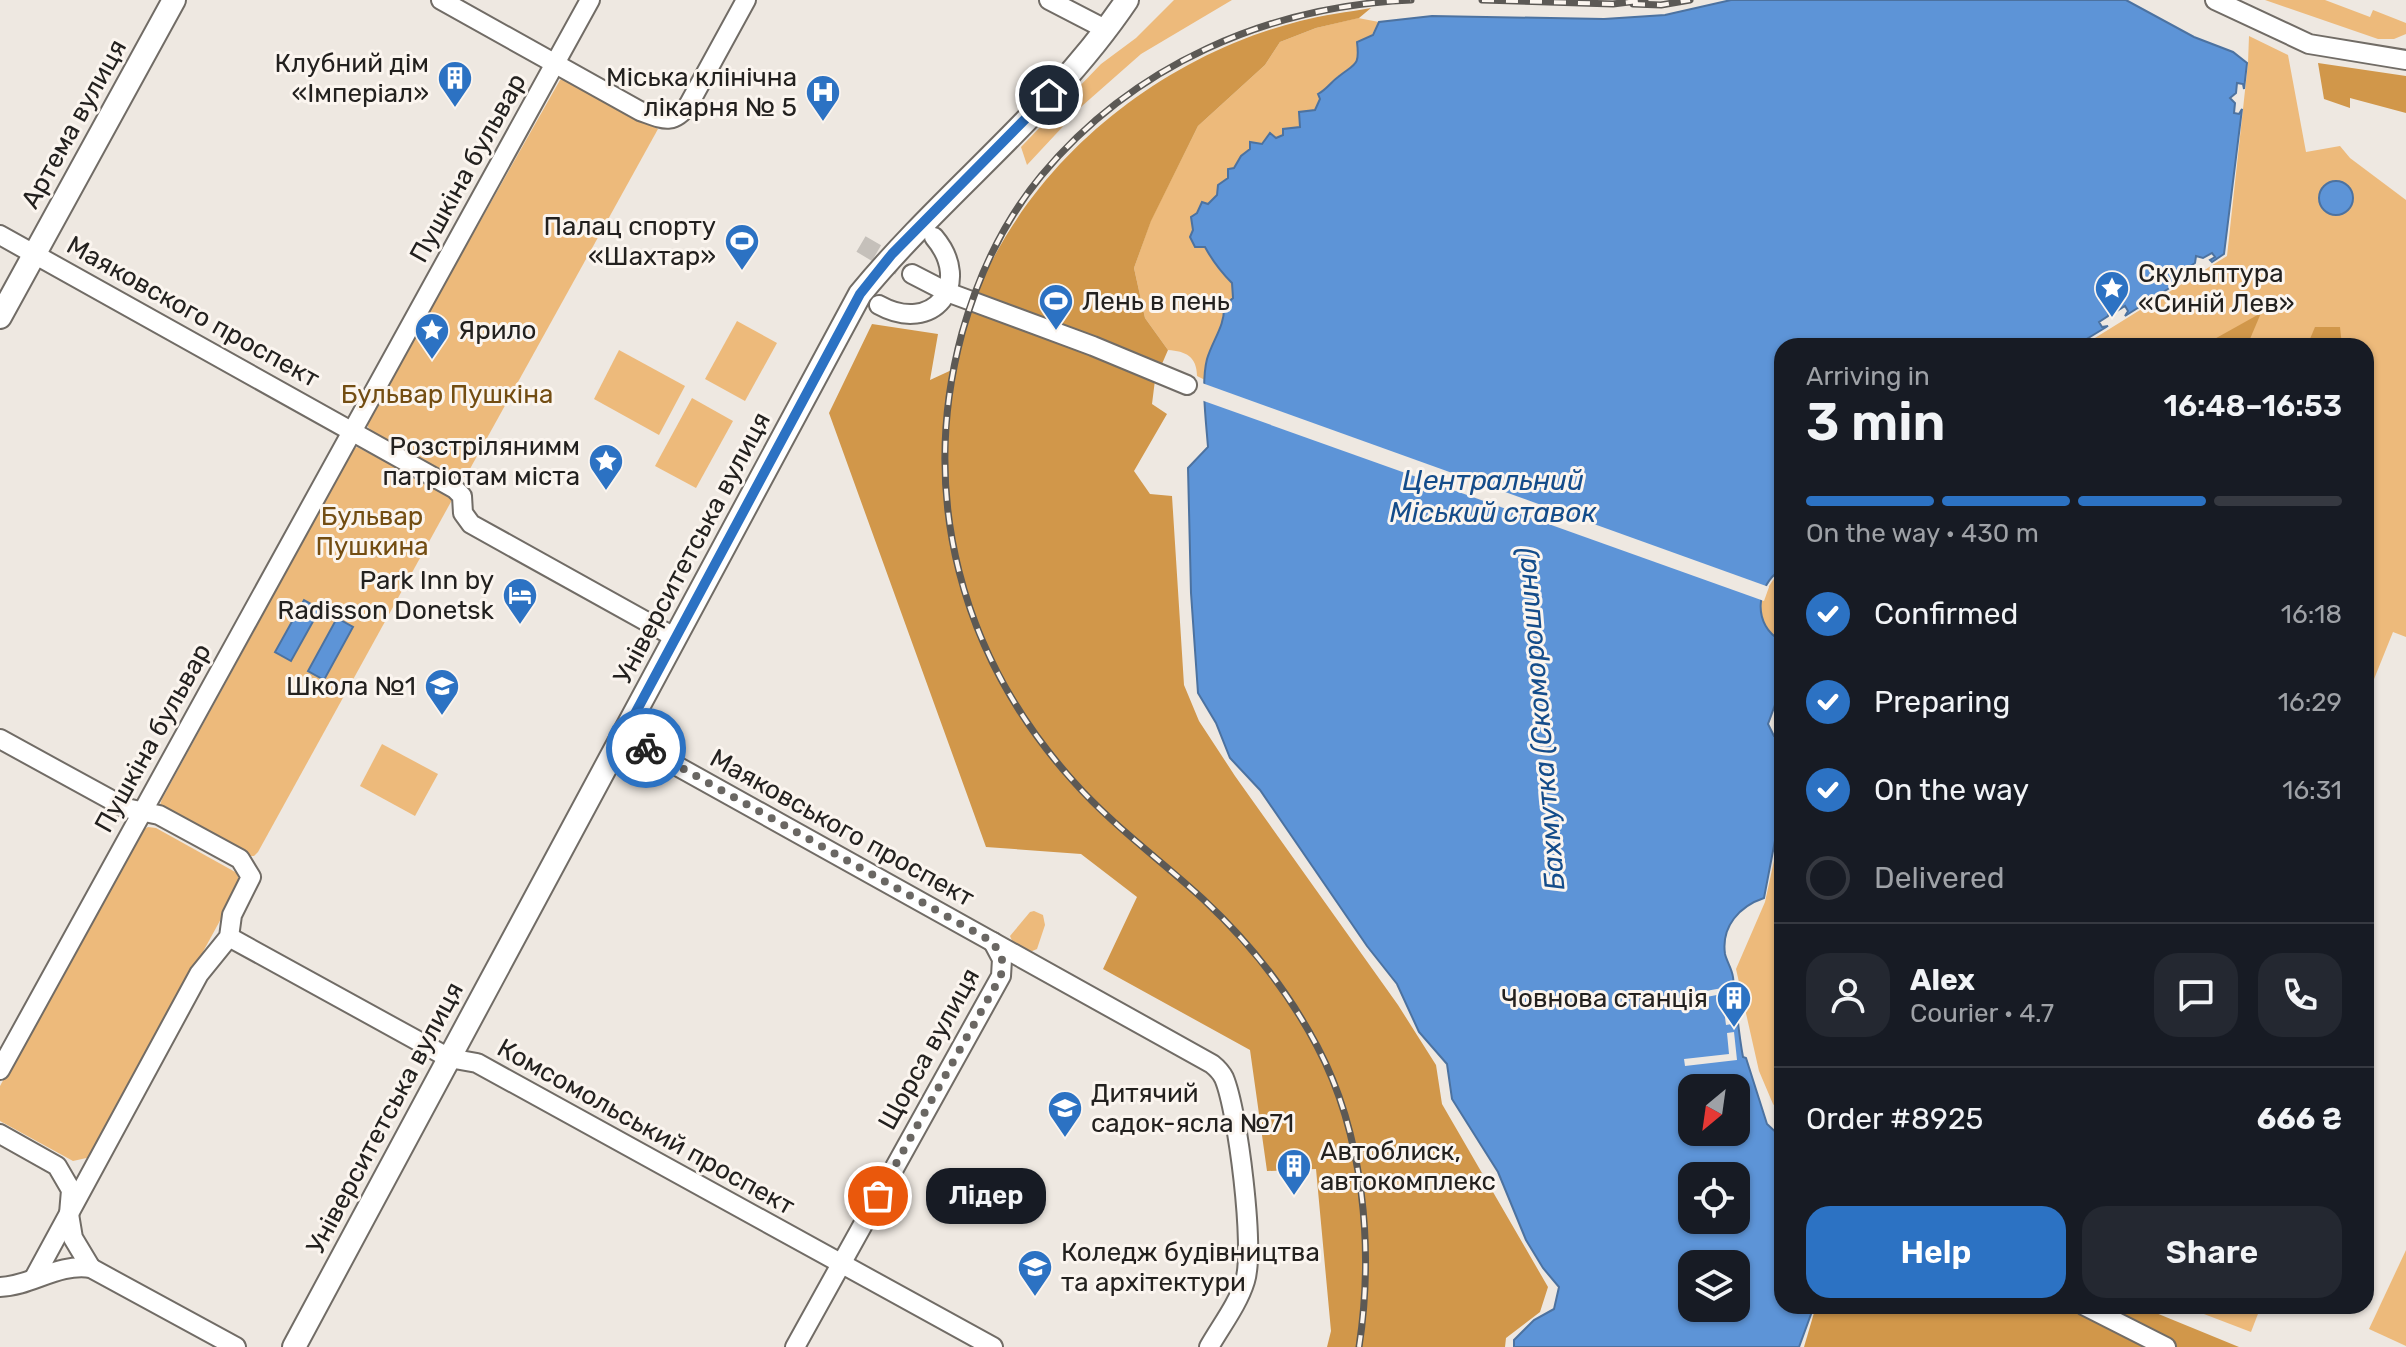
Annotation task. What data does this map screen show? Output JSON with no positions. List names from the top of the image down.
{
  "streets": {
    "main road": ["Артема вулиця", "Університетська вулиця"],
    "street": [
      "Пушкіна бульвар",
      "Маяковского проспект",
      "Маяковського проспект",
      "Щорса вулиця",
      "Комсомольський проспект"
    ]
  },
  "crossings": [
    ["Артема вулиця", "Маяковского проспект"],
    ["Пушкіна бульвар", "Маяковского проспект"],
    ["Маяковского проспект", "Університетська вулиця"],
    ["Університетська вулиця", "Маяковського проспект"],
    ["Університетська вулиця", "Комсомольський проспект"],
    ["Маяковського проспект", "Щорса вулиця"],
    ["Щорса вулиця", "Комсомольський проспект"]
  ],
  "water": ["Центральний Міський ставок", "Бахмутка (Скоморошина)"],
  "parks": ["Бульвар Пушкіна", "Бульвар Пушкина"],
  "places": {
    "building": ["Клубний дім «Імперіал»", "Човнова станція", "Автоблиск, автокомплекс"],
    "hospital": ["Міська клінічна лікарня № 5"],
    "sports": ["Палац спорту «Шахтар»", "Лень в пень"],
    "place": ["Скульптура «Синій Лев»", "Ярило", "Розстрілянимм патріотам міста"],
    "hotel": ["Park Inn by Radisson Donetsk"],
    "school or university": ["Школа №1", "Дитячий садок-ясла №71", "Коледж будівництва та архітектури"],
    "other": ["Лідер"]
  },
  "north": "bottom left",
  "page": {
    "heading": ["3 min", "Arriving in", "16:48–16:53"],
    "panel": [
      "Alex",
      "Courier · 4.7",
      "Order #8925",
      "666 ₴"
    ],
    "bar": "On the way · 430 m",
    "list": [
      ["Confirmed", "16:18"],
      ["Preparing", "16:29"],
      ["On the way", "16:31"],
      "Delivered"
    ],
    "bubble": "Лідер",
    "buttons": ["Help", "Share"]
  }
}
